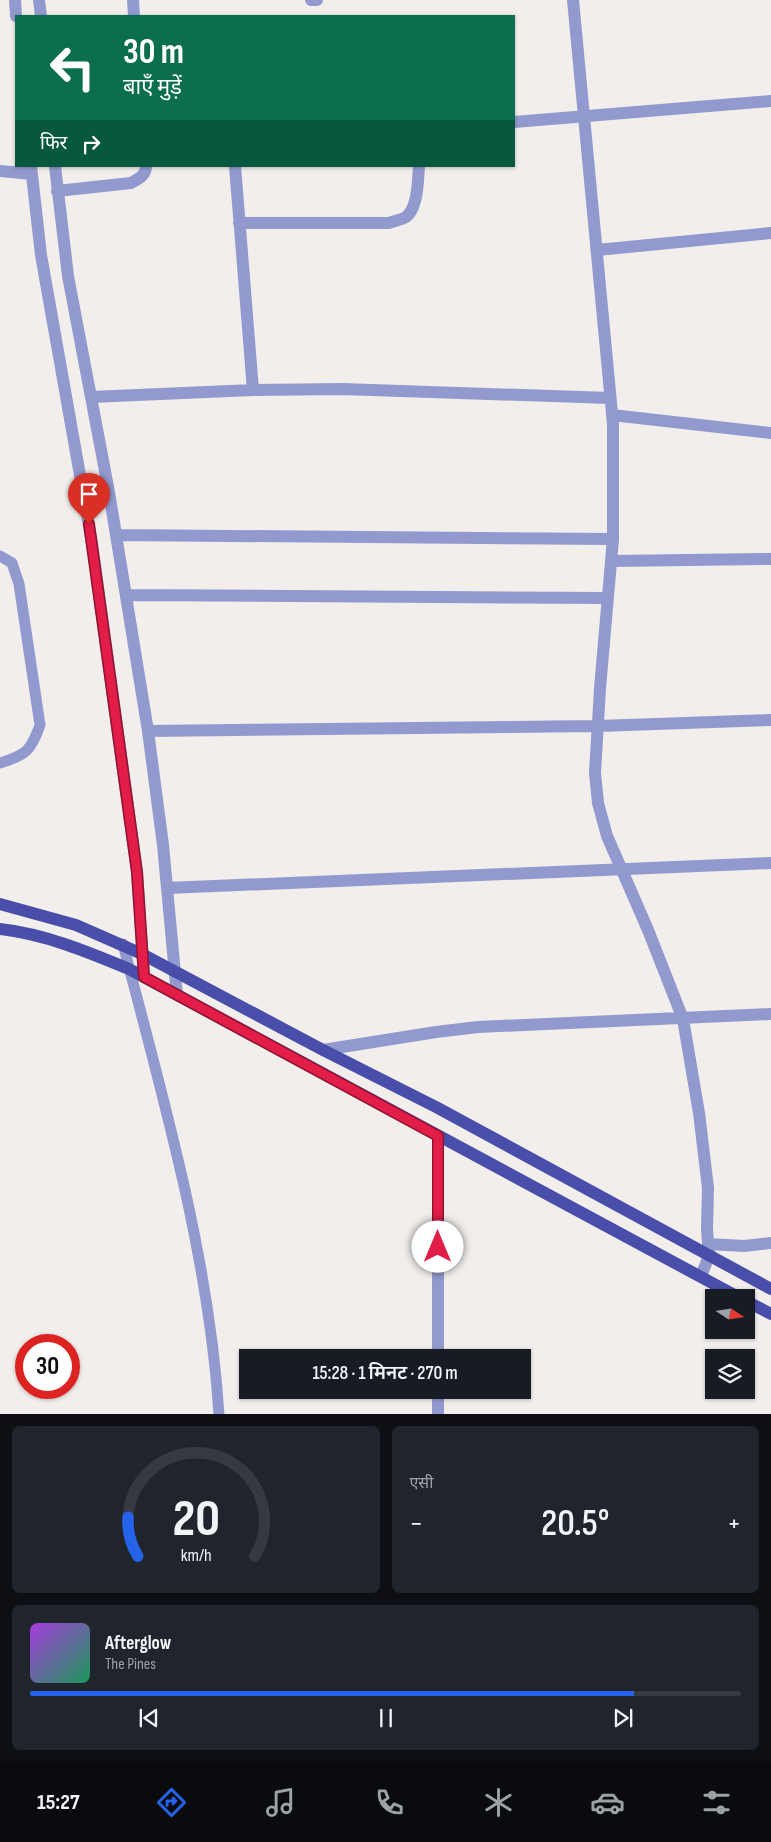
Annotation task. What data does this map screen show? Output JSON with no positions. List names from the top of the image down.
{
  "north": "right",
  "page": {
    "turn": ["30 m", "बाएँ मुड़ें"],
    "then": "फिर",
    "limit": "30",
    "trip": "15:28 · 1 मिनट · 270 m",
    "tile": "एसी",
    "heat": ["−", "20.5°", "+"],
    "song": ["Afterglow", "The Pines"],
    "tabs": "15:27",
    "gauge": ["20", "km/h"]
  }
}
